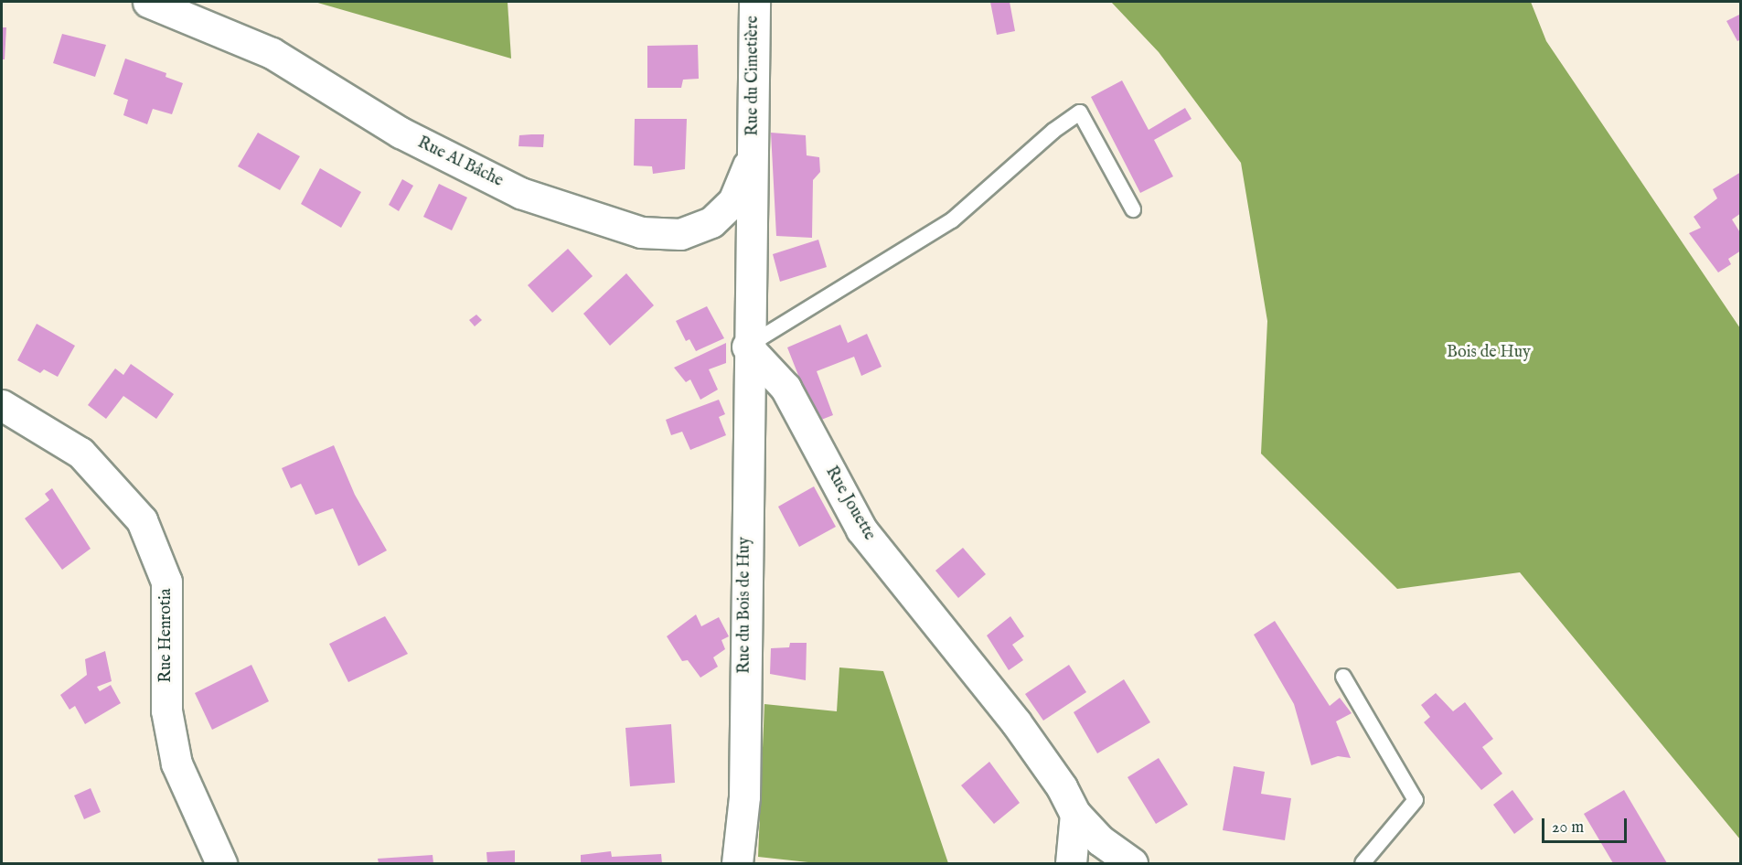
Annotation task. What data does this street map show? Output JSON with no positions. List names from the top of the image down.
{
  "streets": {
    "street": [
      "Rue du Cimetière",
      "Rue Al Bâche",
      "Rue Jouette",
      "Rue du Bois de Huy",
      "Rue Henrotia"
    ]
  },
  "crossings": [
    ["Rue du Cimetière", "Rue Al Bâche"],
    ["Rue Jouette", "Rue du Bois de Huy"]
  ],
  "parks": ["Bois de Huy"],
  "scale_bar": "20 m"
}
